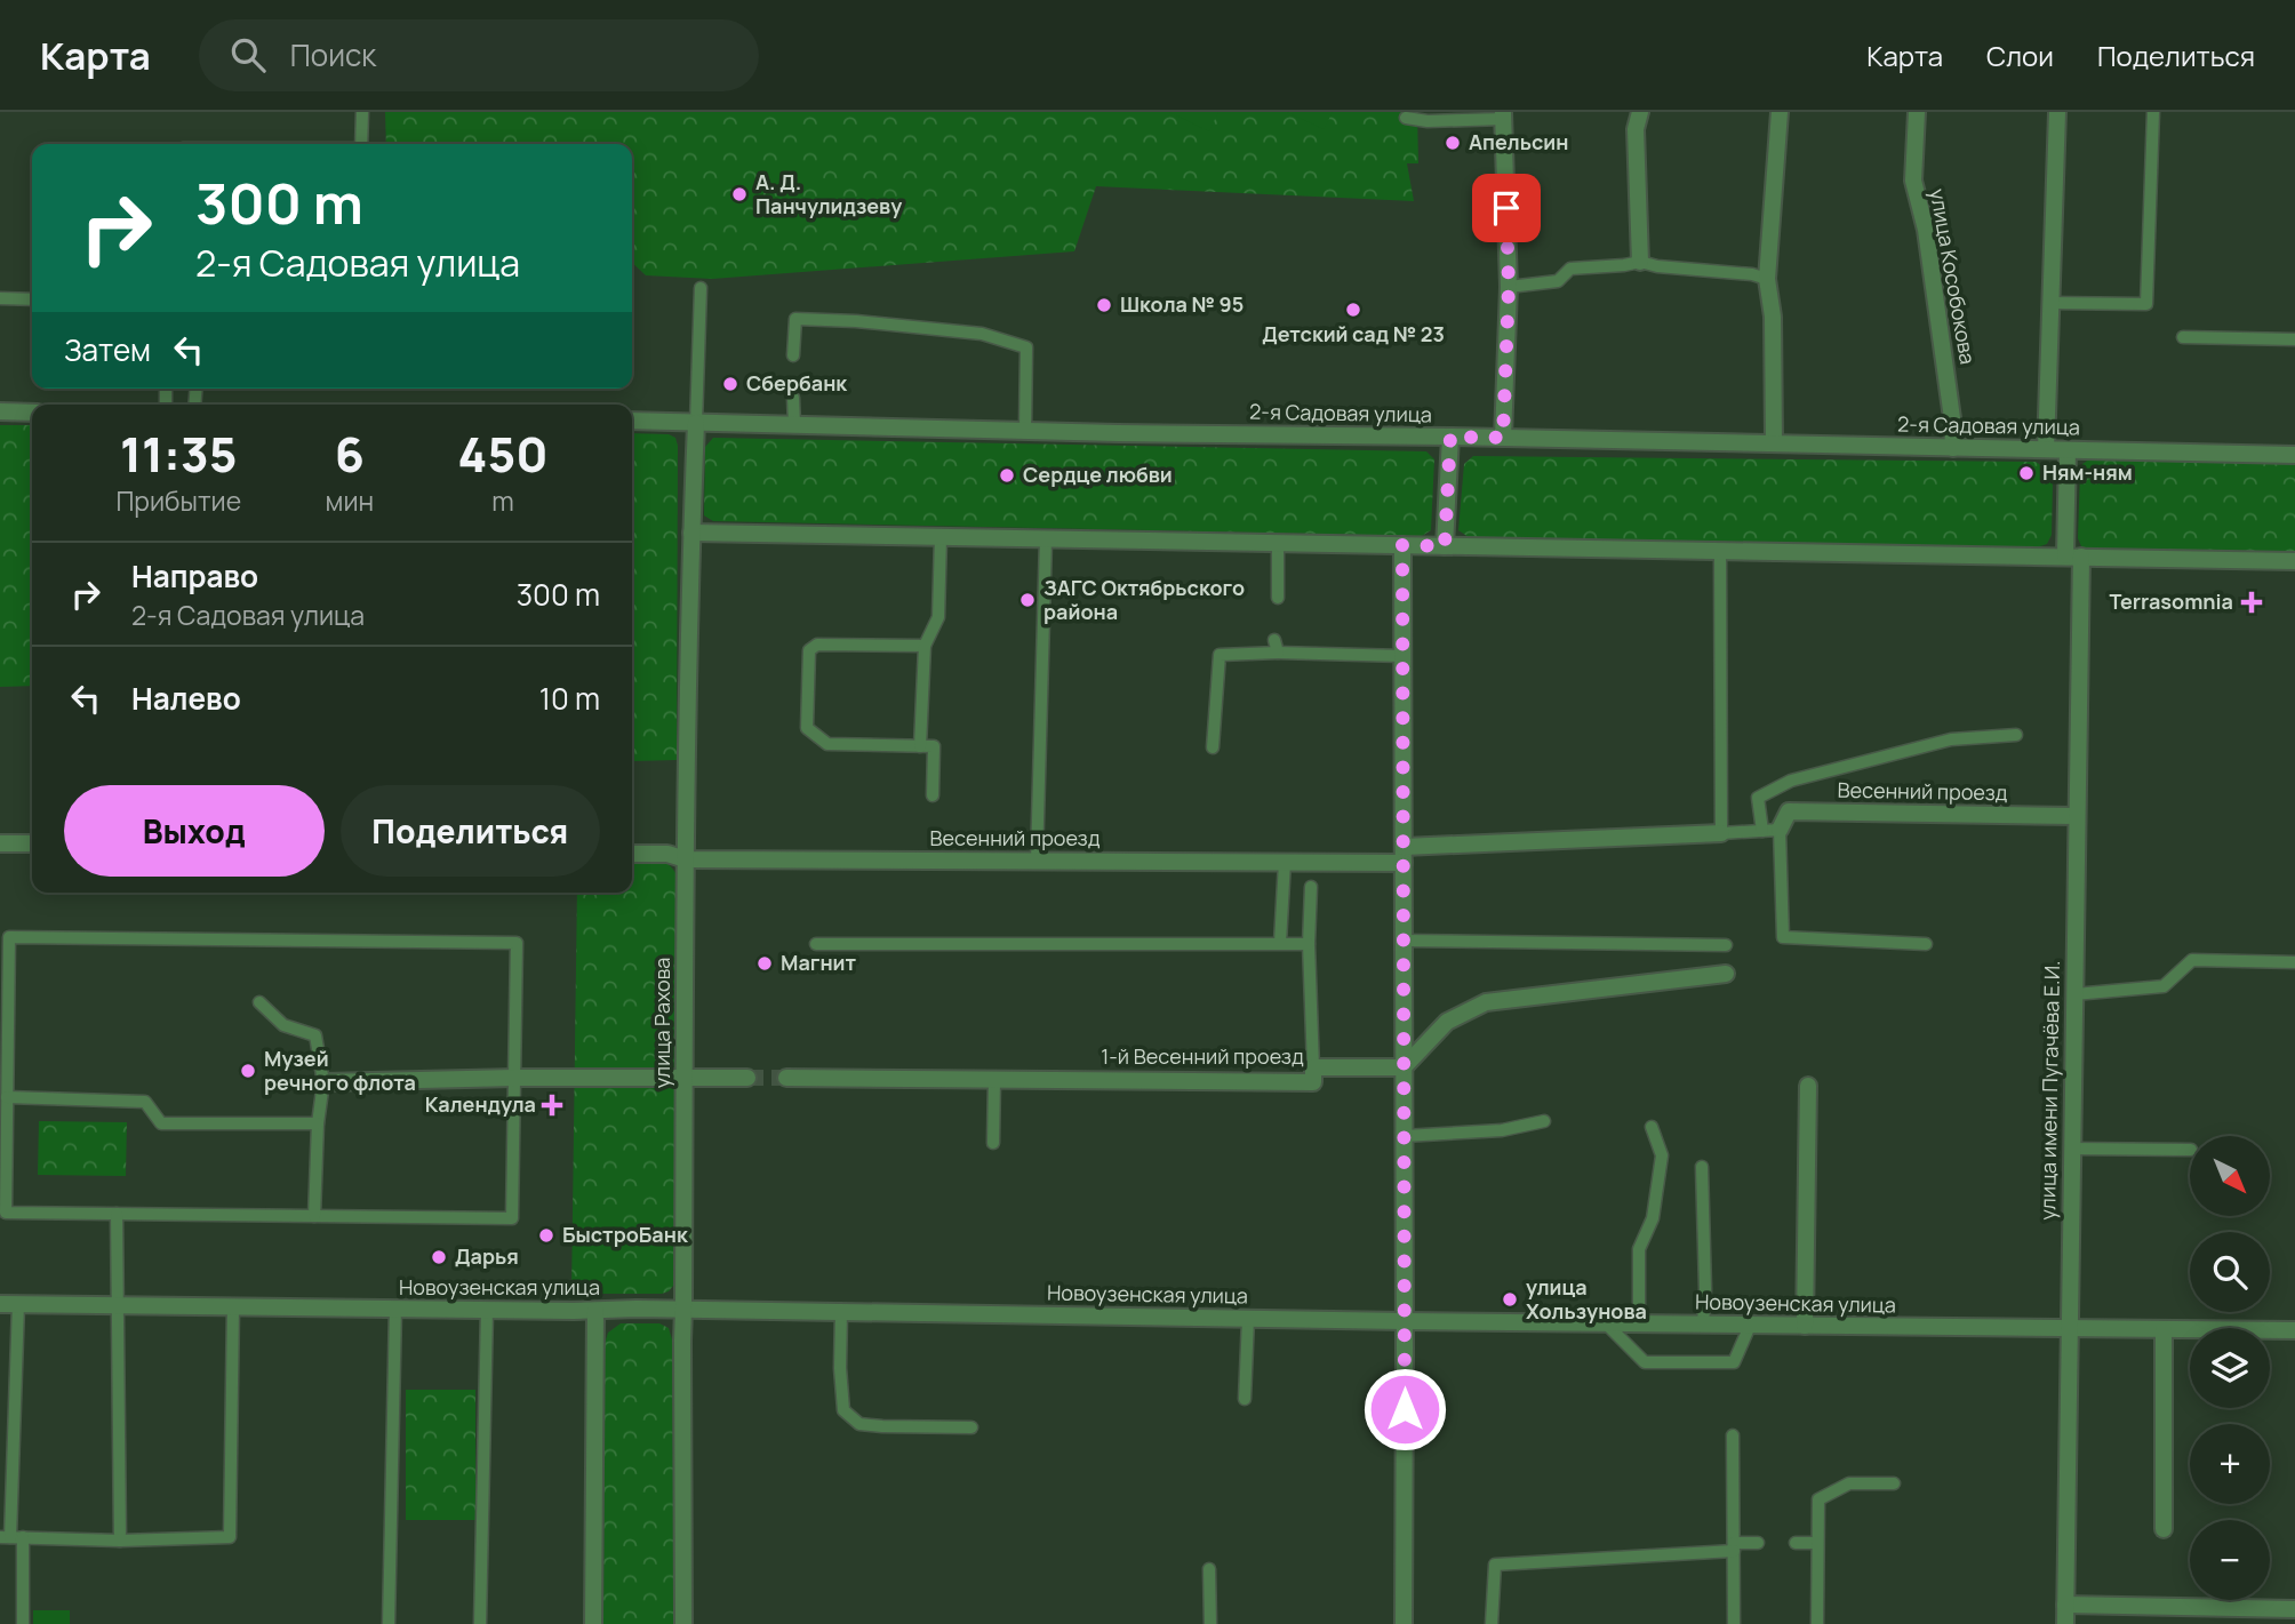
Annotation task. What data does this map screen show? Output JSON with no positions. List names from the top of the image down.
{
  "streets": {
    "street": [
      "улица Кособокова",
      "2-я Садовая улица",
      "Весенний проезд",
      "улица Рахова",
      "1-й Весенний проезд",
      "улица имени Пугачёва Е.И.",
      "Новоузенская улица"
    ]
  },
  "crossings": [
    ["улица Кособокова", "2-я Садовая улица"],
    ["2-я Садовая улица", "улица Рахова"],
    ["2-я Садовая улица", "улица имени Пугачёва Е.И."],
    ["Весенний проезд", "улица Рахова"],
    ["Весенний проезд", "улица имени Пугачёва Е.И."],
    ["улица Рахова", "Новоузенская улица"],
    ["улица имени Пугачёва Е.И.", "Новоузенская улица"]
  ],
  "places": {
    "other": [
      "Апельсин",
      "А. Д. Панчулидзеву",
      "Школа № 95",
      "Детский сад № 23",
      "Сбербанк",
      "Ням-ням",
      "Сердце любви",
      "ЗАГС Октябрьского района",
      "Магнит",
      "Музей речного флота",
      "БыстроБанк",
      "Дарья",
      "улица Хользунова"
    ],
    "health": ["Terrasomnia", "Календула"]
  },
  "north": "bottom right",
  "page": {
    "header": "Карта",
    "search": "Поиск",
    "nav": ["Карта", "Слои", "Поделиться"],
    "turn": ["300 m", "2-я Садовая улица"],
    "then": "Затем",
    "eta": [
      "11:35",
      "Прибытие",
      "6",
      "мин",
      "450",
      "m"
    ],
    "list": [
      {
        "name": "Направо",
        "note": "2-я Садовая улица",
        "value": "300 m"
      },
      {
        "name": "Налево",
        "value": "10 m"
      }
    ],
    "buttons": ["Выход", "Поделиться"],
    "map_buttons": ["+", "−"]
  }
}
